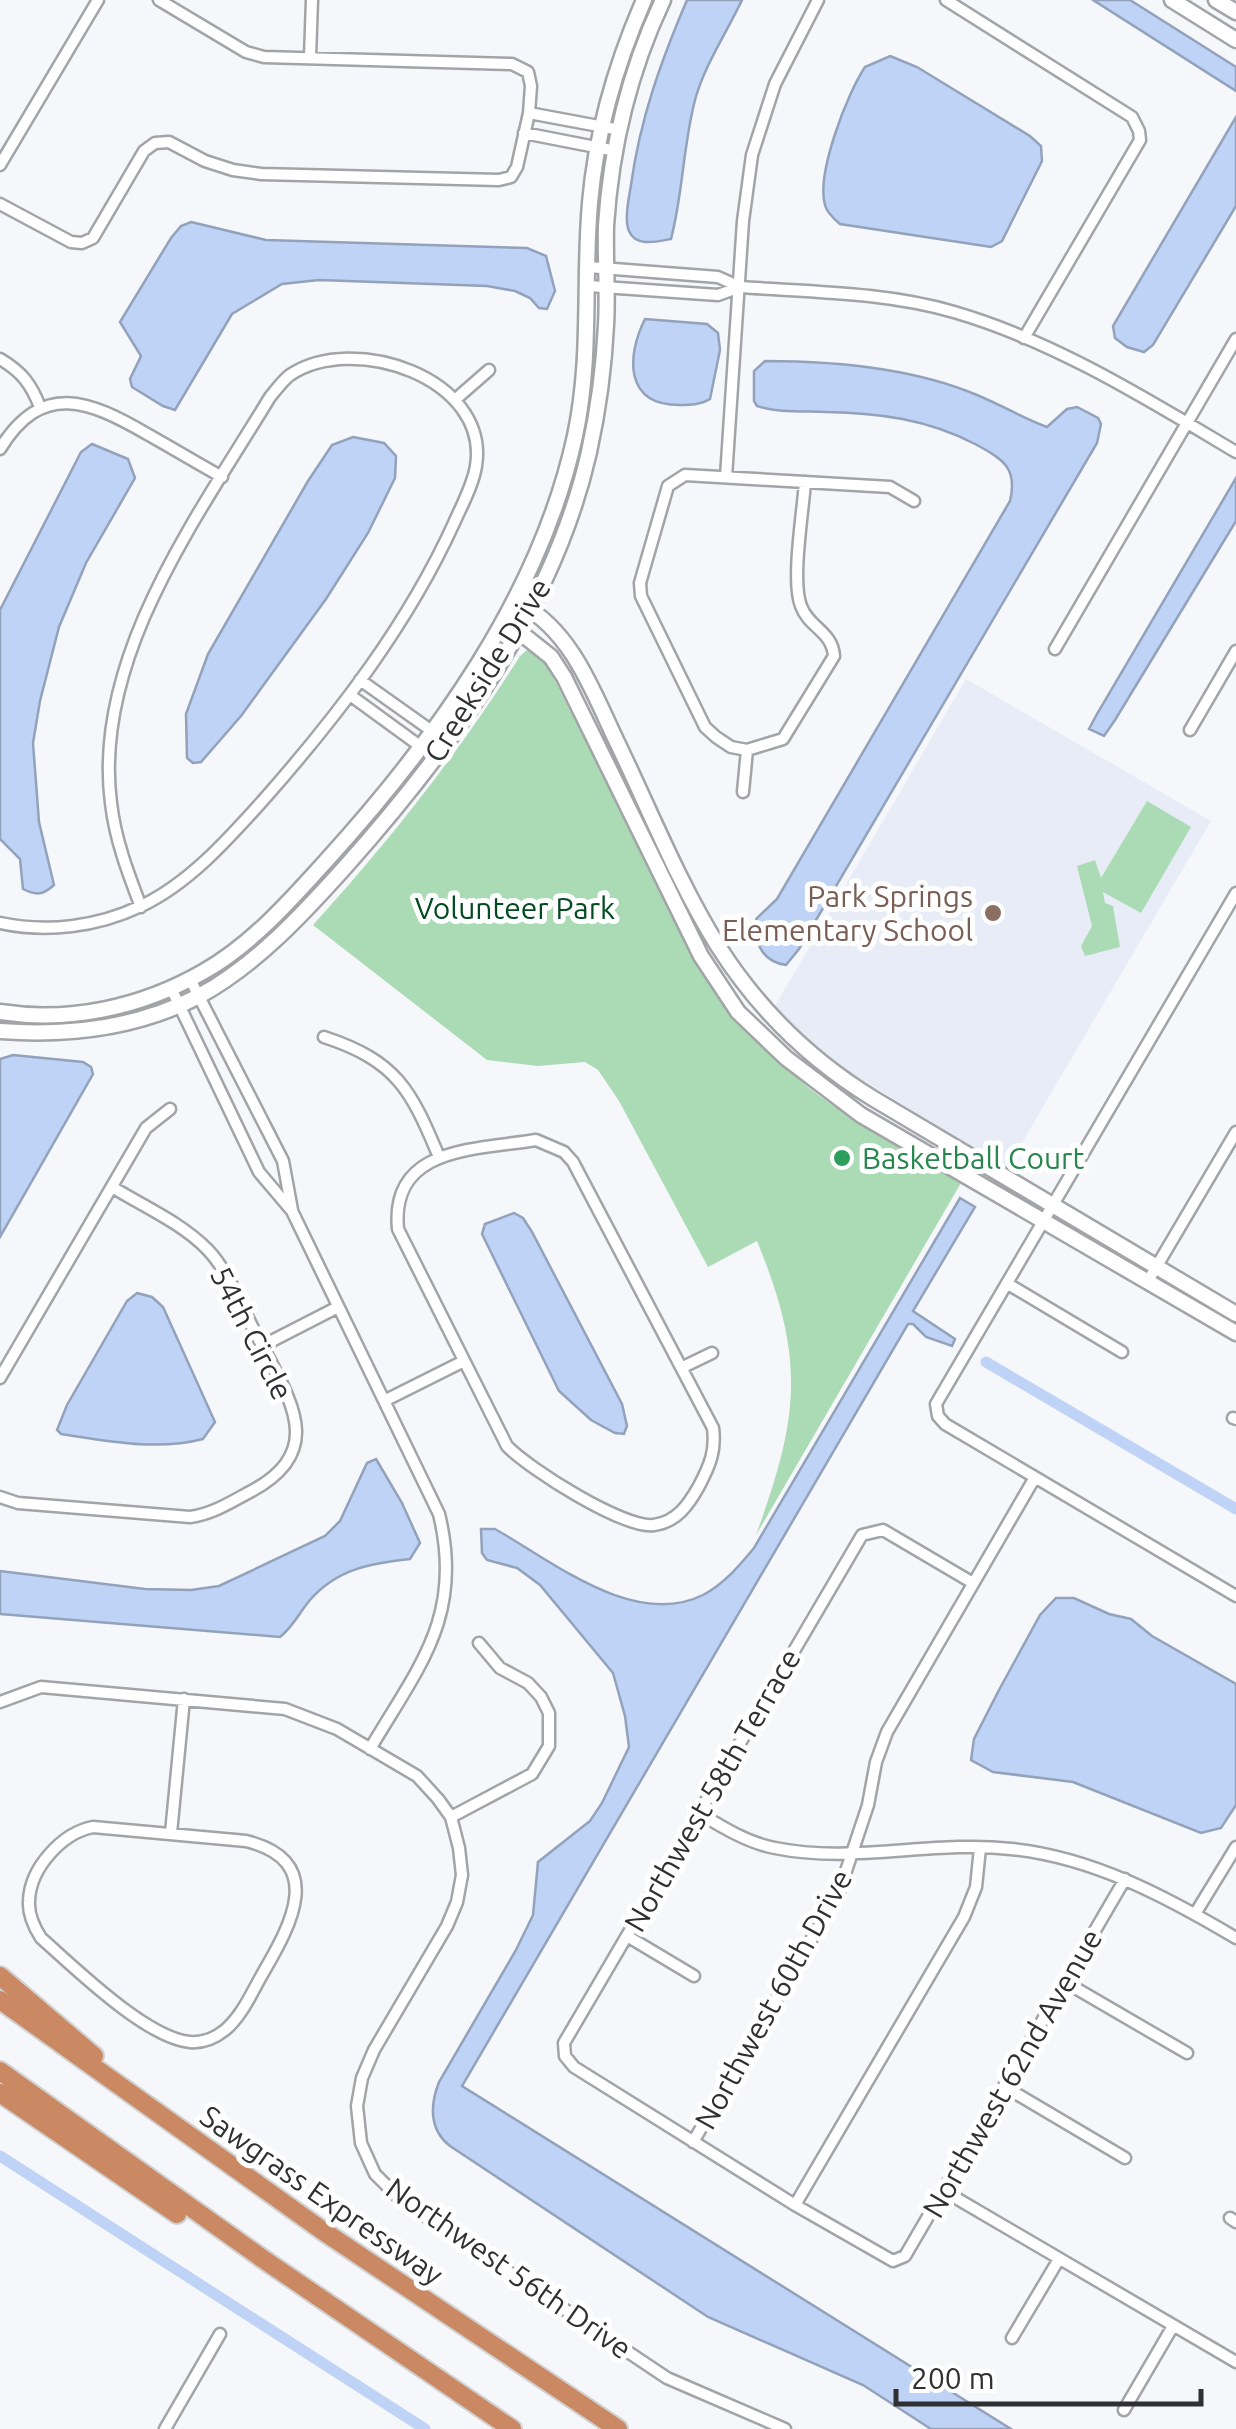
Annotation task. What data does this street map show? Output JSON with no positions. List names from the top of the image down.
{
  "streets": {
    "highway": ["Sawgrass Expressway"],
    "street": [
      "Creekside Drive",
      "54th Circle",
      "Northwest 58th Terrace",
      "Northwest 60th Drive",
      "Northwest 62nd Avenue",
      "Northwest 56th Drive"
    ]
  },
  "crossings": [
    ["Northwest 58th Terrace", "Northwest 60th Drive"]
  ],
  "parks": ["Volunteer Park"],
  "places": ["Park Springs Elementary School", "Basketball Court"],
  "scale_bar": "200 m"
}
